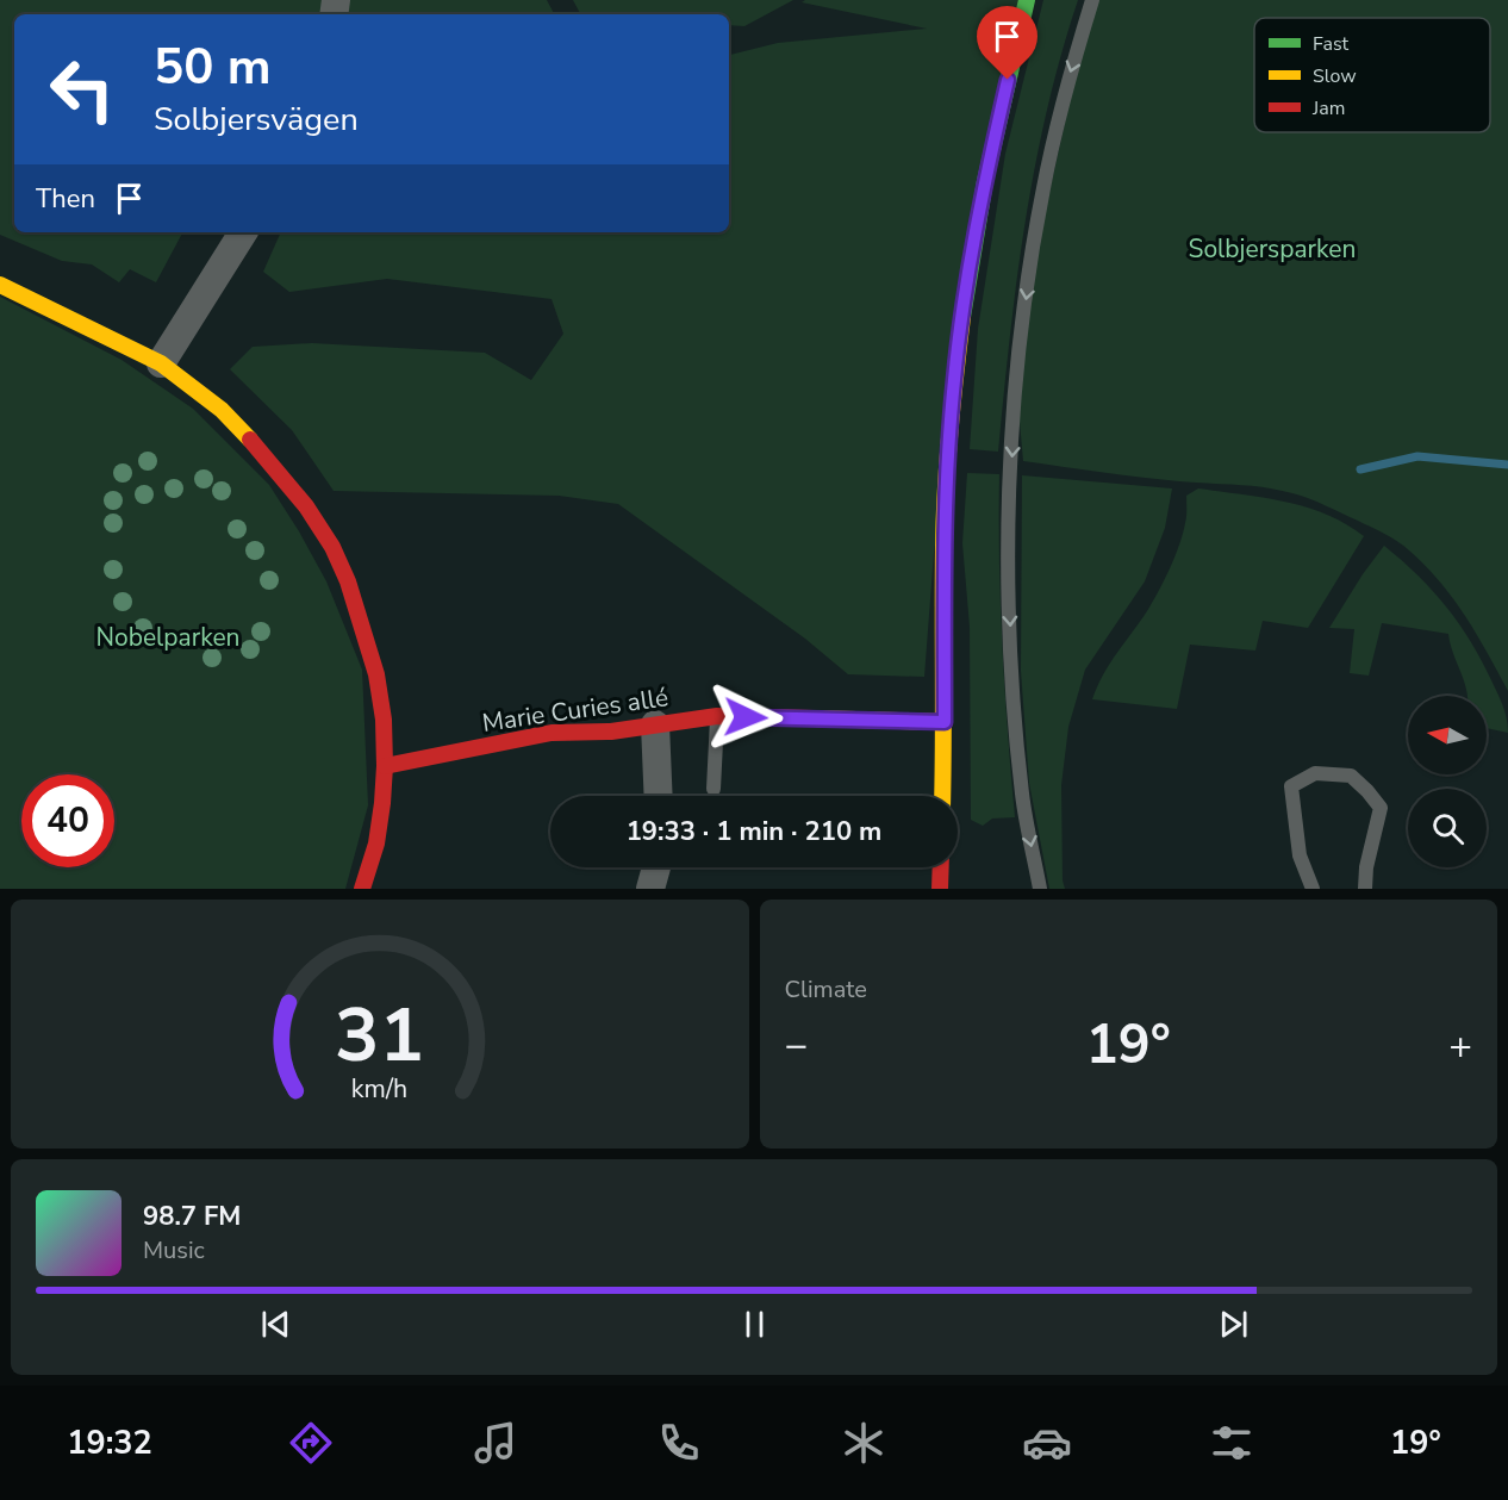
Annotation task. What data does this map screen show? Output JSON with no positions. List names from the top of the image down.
{
  "streets": {
    "street": ["Marie Curies allé"]
  },
  "parks": ["Solbjersparken", "Nobelparken"],
  "legend": ["Fast", "Slow", "Jam"],
  "north": "left",
  "page": {
    "turn": ["50 m", "Solbjersvägen"],
    "then": "Then",
    "limit": "40",
    "trip": "19:33 · 1 min · 210 m",
    "tile": "Climate",
    "heat": ["−", "19°", "+"],
    "song": ["98.7 FM", "Music"],
    "tabs": ["19:32", "19°"],
    "gauge": ["31", "km/h"]
  }
}
